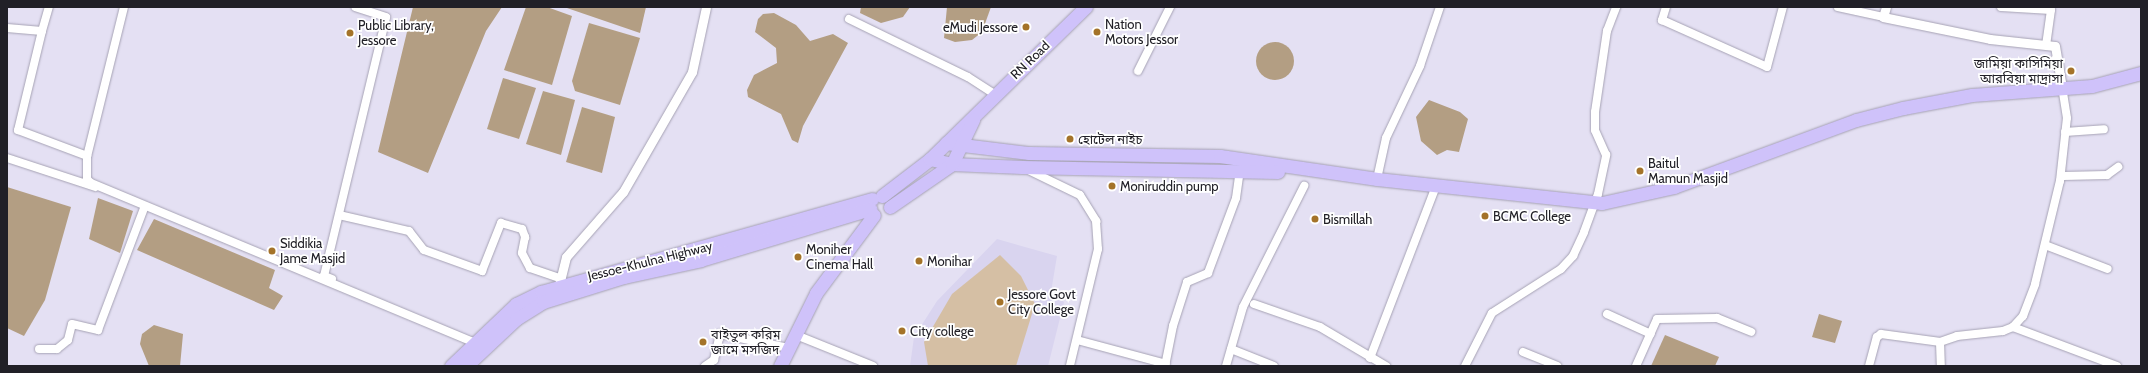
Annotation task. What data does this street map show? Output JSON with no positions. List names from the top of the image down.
{
  "streets": {
    "highway": ["RN Road", "Jessoe-Khulna Highway"]
  },
  "crossings": [
    ["RN Road", "Jessoe-Khulna Highway"]
  ],
  "places": [
    "eMudi Jessore",
    "Nation Motors Jessor",
    "Public Library, Jessore",
    "জামিয়া কাসিমিয়া আরবিয়া মাদ্রাসা",
    "হোটেল নাইচ",
    "Baitul Mamun Masjid",
    "Moniruddin pump",
    "BCMC College",
    "Bismillah",
    "Siddikia Jame Masjid",
    "Moniher Cinema Hall",
    "Monihar",
    "Jessore Govt City College",
    "City college",
    "বাইতুল করিম জামে মসজিদ"
  ]
}
